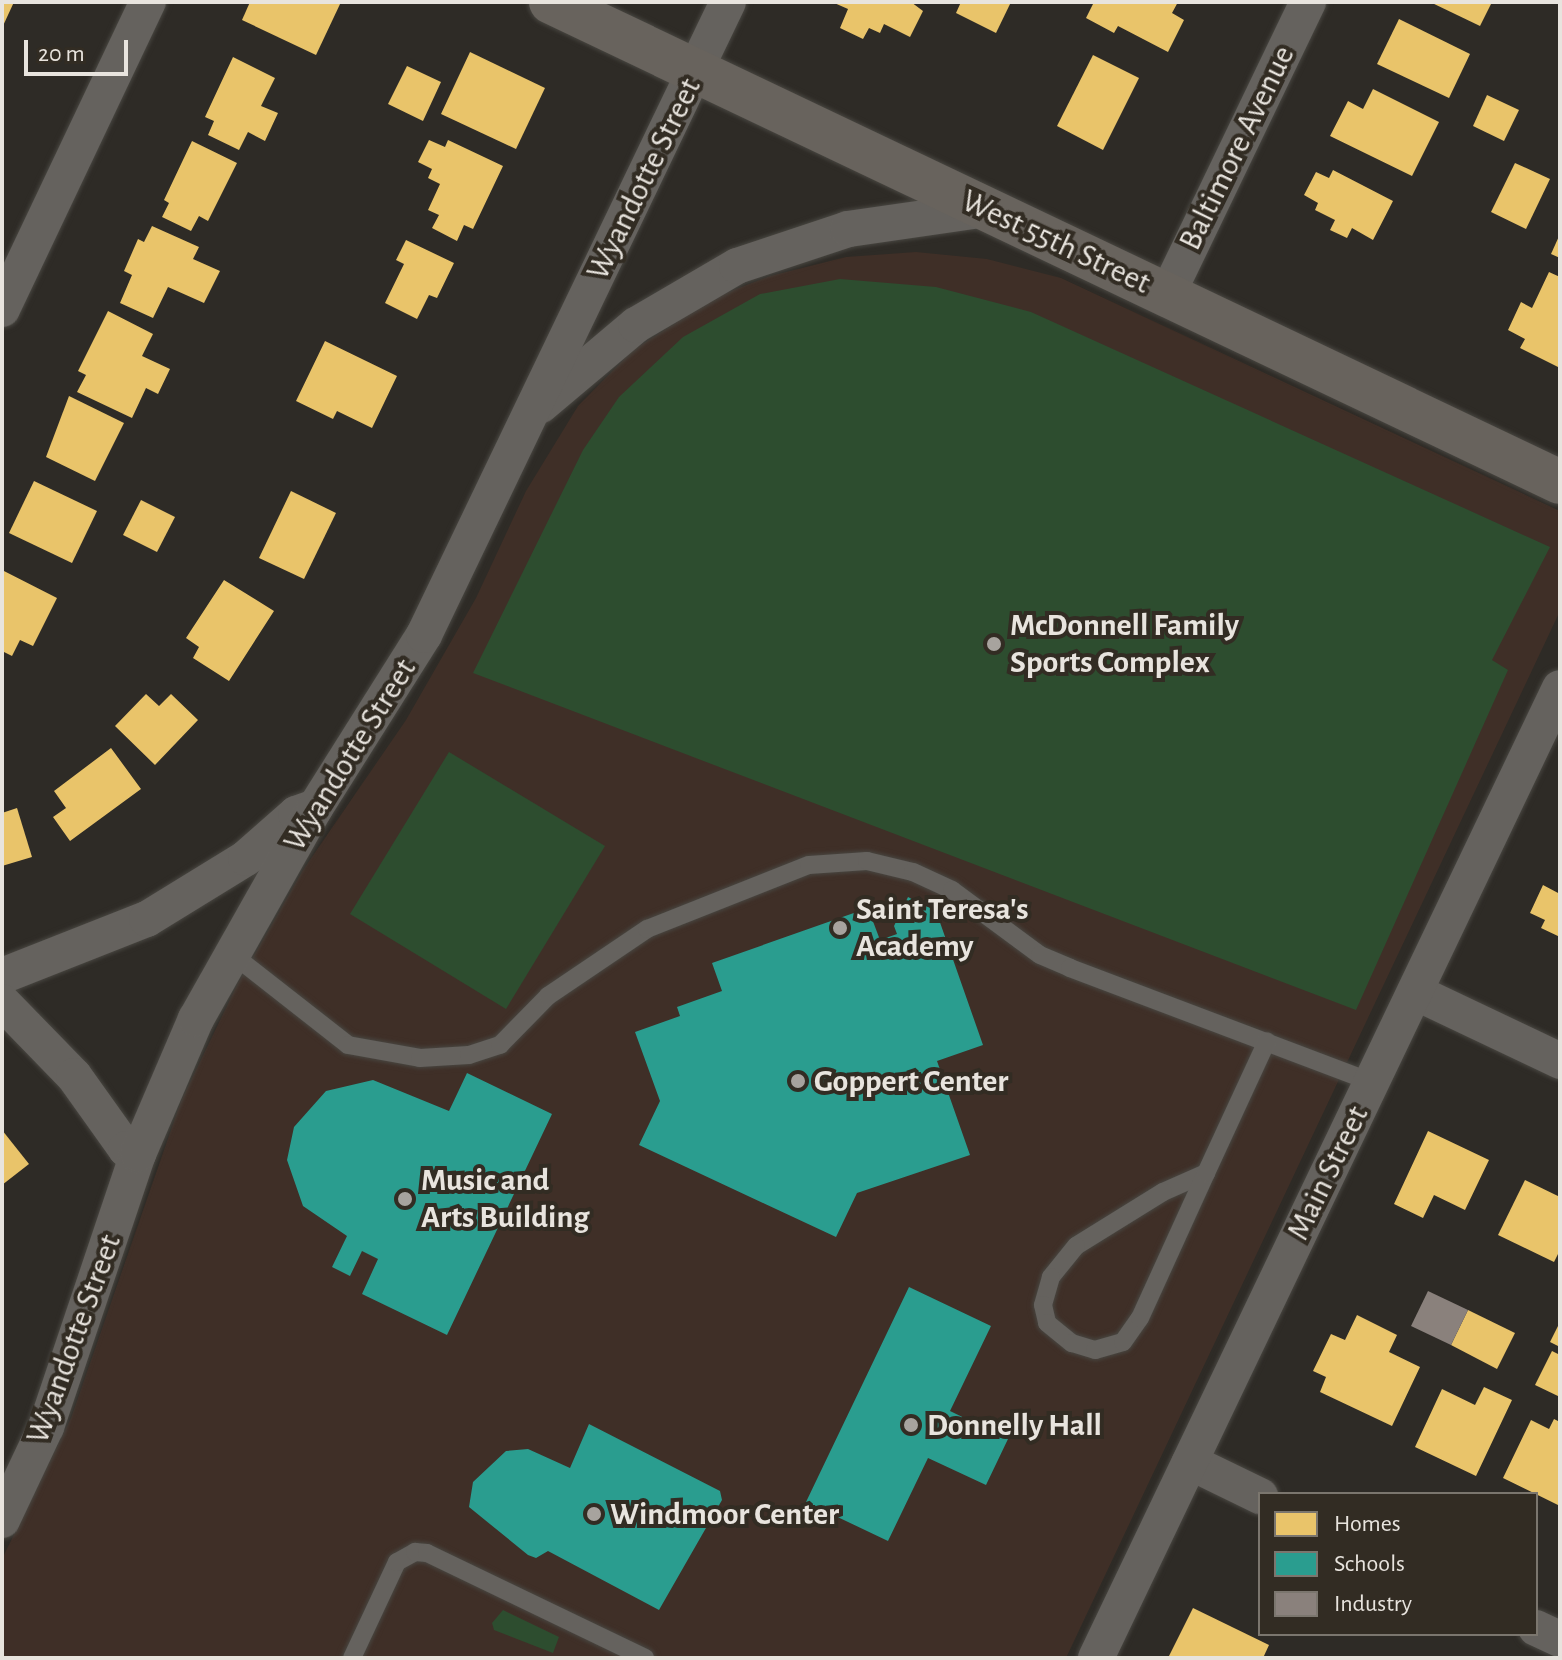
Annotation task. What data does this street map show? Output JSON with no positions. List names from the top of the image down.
{
  "streets": {
    "main road": ["West 55th Street"],
    "street": ["Baltimore Avenue", "Wyandotte Street", "Main Street"]
  },
  "crossings": [
    ["Baltimore Avenue", "West 55th Street"],
    ["Wyandotte Street", "West 55th Street"]
  ],
  "places": [
    "McDonnell Family Sports Complex",
    "Saint Teresa's Academy",
    "Goppert Center",
    "Music and Arts Building",
    "Donnelly Hall",
    "Windmoor Center"
  ],
  "legend": ["Homes", "Schools", "Industry"],
  "scale_bar": "20 m"
}
